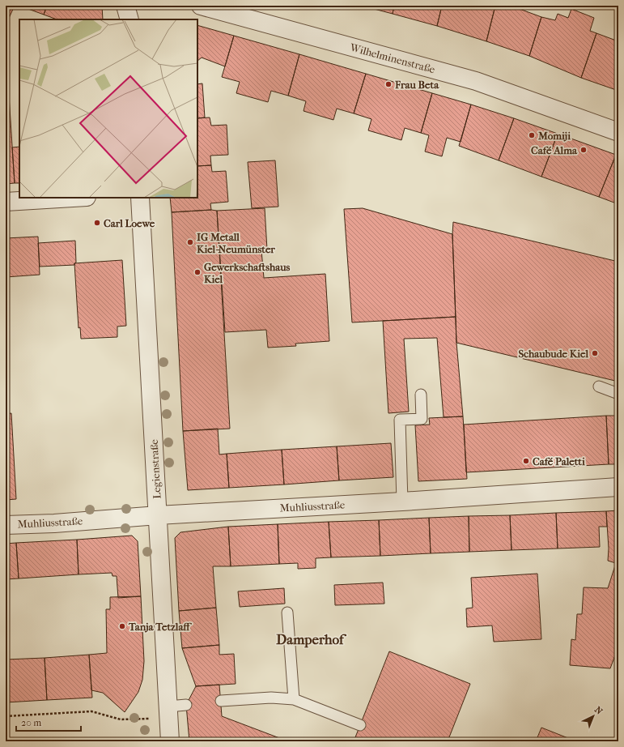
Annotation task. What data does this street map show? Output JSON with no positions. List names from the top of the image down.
{
  "streets": {
    "street": ["Wilhelminenstraße", "Legienstraße", "Muhliusstraße"]
  },
  "crossings": [
    ["Legienstraße", "Muhliusstraße"]
  ],
  "districts": ["Damperhof"],
  "places": [
    "Frau Beta",
    "Momiji",
    "Café Alma",
    "Carl Loewe",
    "IG Metall Kiel-Neumünster",
    "Gewerkschaftshaus Kiel",
    "Schaubude Kiel",
    "Café Paletti",
    "Tanja Tetzlaff"
  ],
  "scale_bar": "20 m",
  "north": "top right"
}
